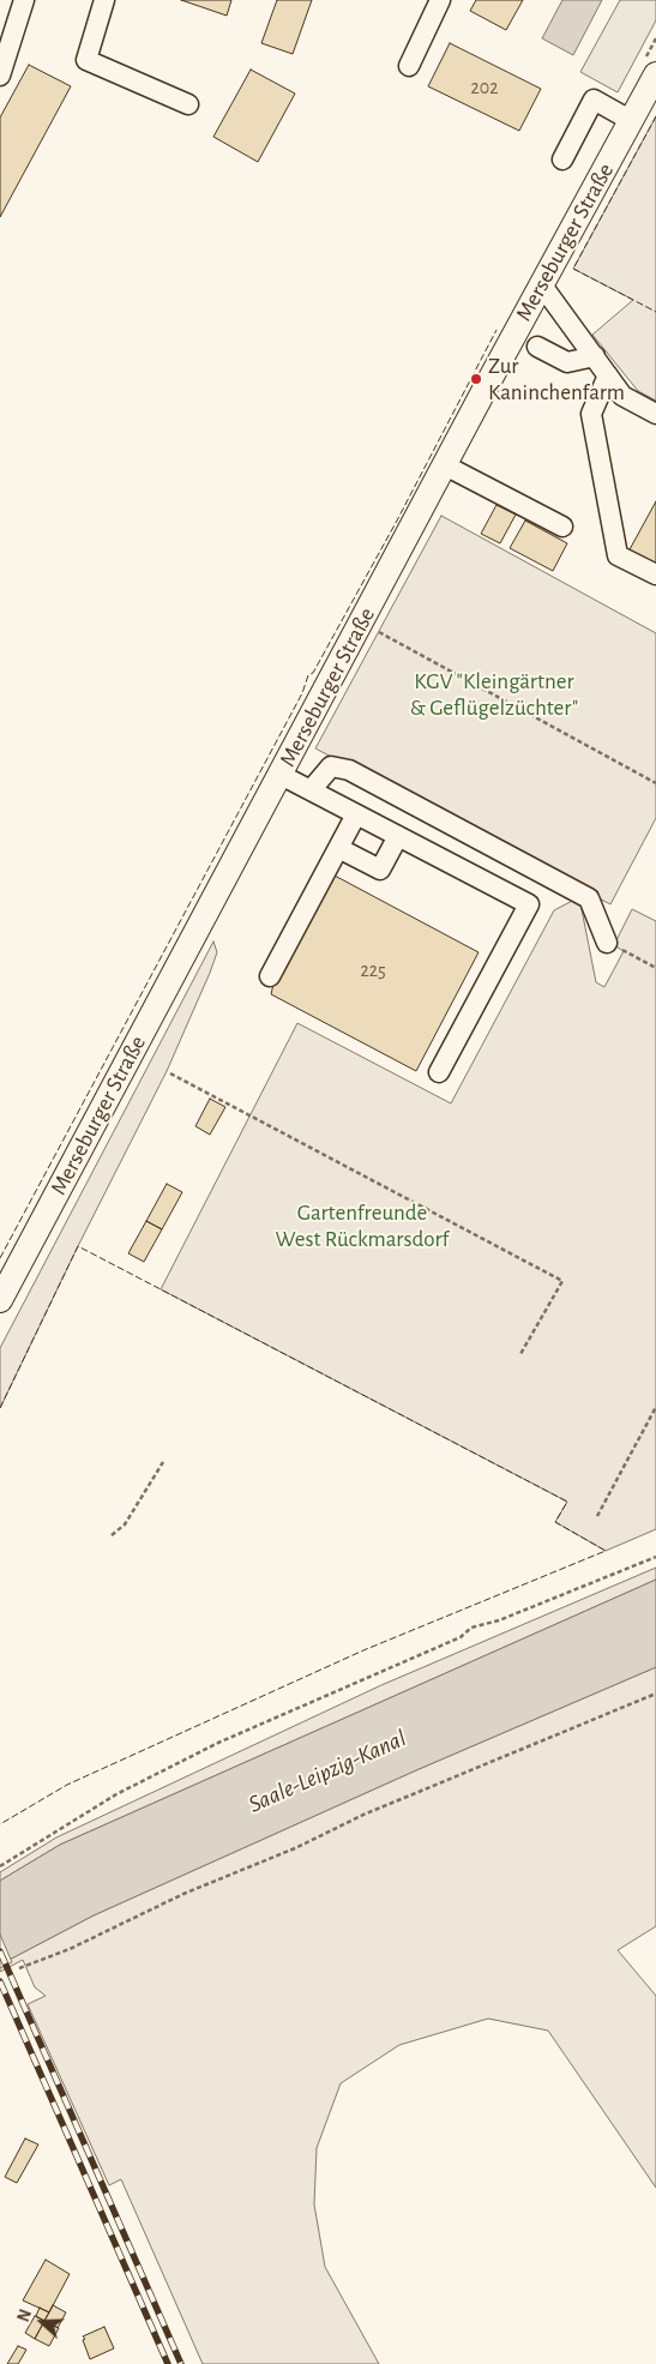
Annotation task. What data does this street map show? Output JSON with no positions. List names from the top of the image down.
{
  "streets": {
    "main road": ["Merseburger Straße"]
  },
  "water": ["Saale-Leipzig-Kanal"],
  "parks": ["KGV \"Kleingärtner & Geflügelzüchter\"", "Gartenfreunde West Rückmarsdorf"],
  "places": ["Zur Kaninchenfarm"],
  "house_numbers": ["202", "225"],
  "north": "left"
}
